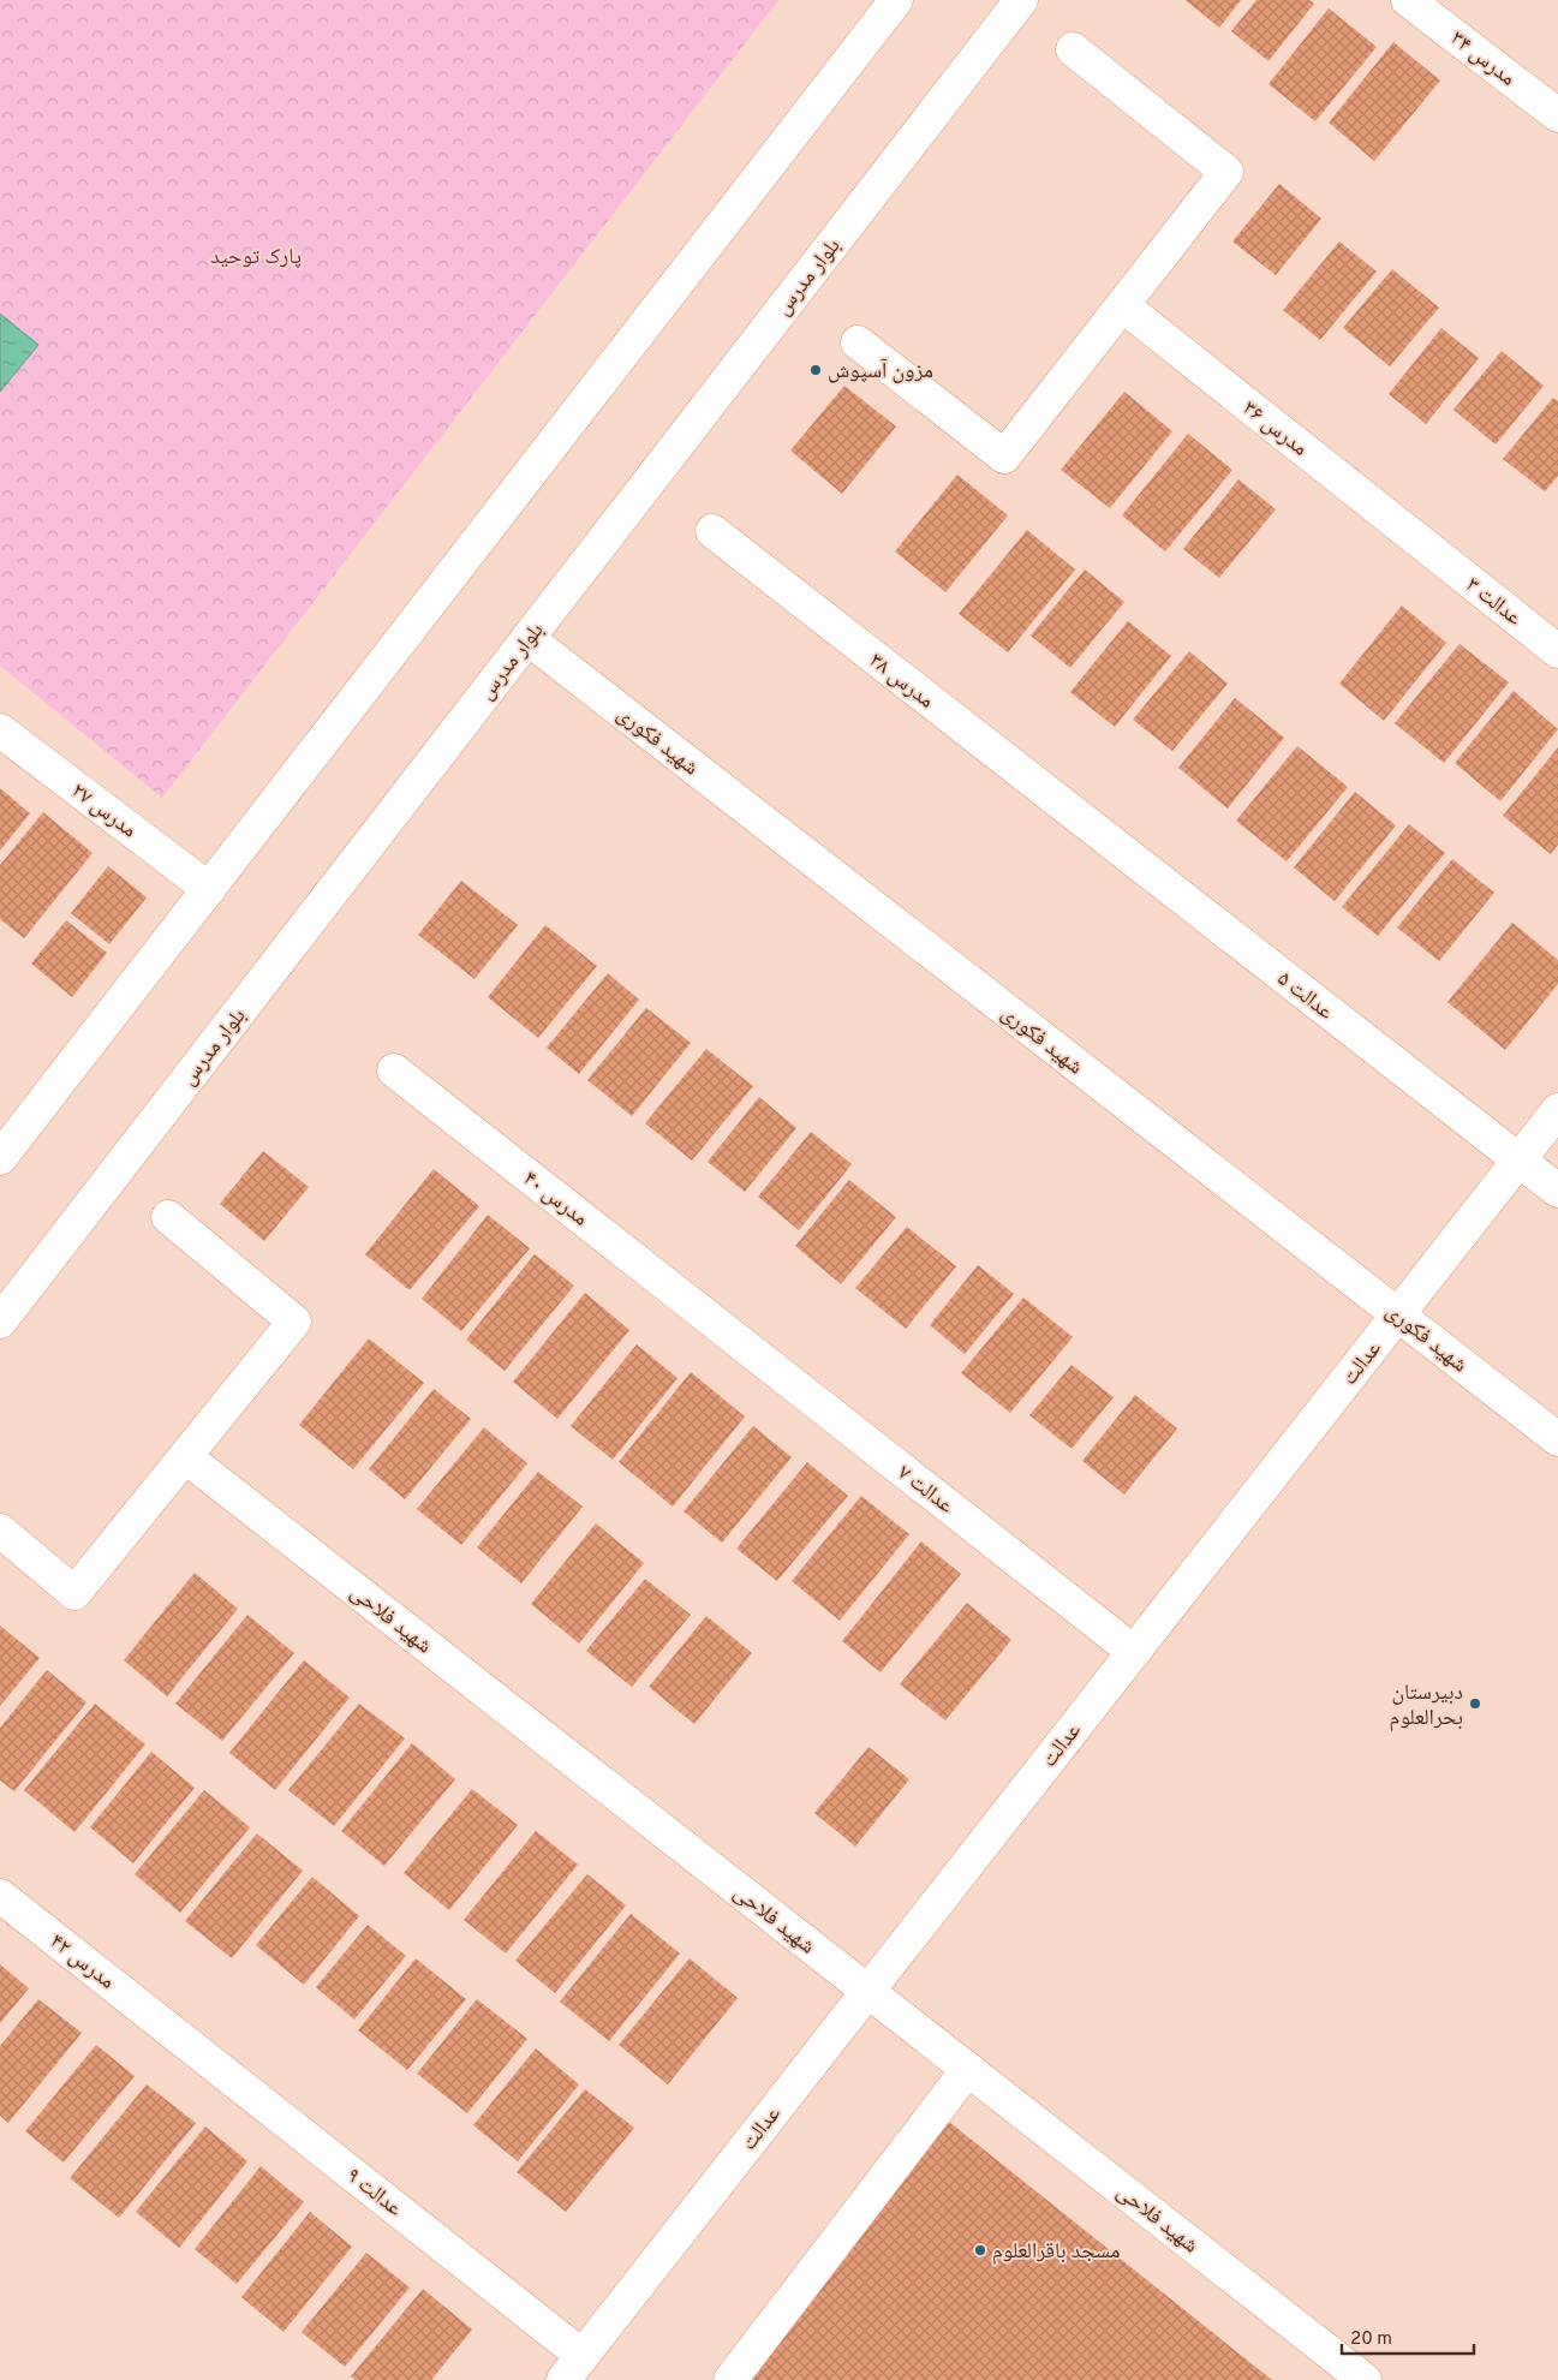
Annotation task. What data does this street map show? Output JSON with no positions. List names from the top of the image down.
{
  "streets": {
    "street": [
      "مدرس ۳۴",
      "بلوار مدرس",
      "مدرس ۳۶",
      "عدالت ۳",
      "مدرس ۳۸",
      "شهید فکوری",
      "مدرس ۲۷",
      "عدالت ۵",
      "مدرس ۴۰",
      "عدالت",
      "عدالت ۷",
      "شهید فلاحی",
      "مدرس ۴۲",
      "عدالت ۹"
    ]
  },
  "crossings": [
    ["بلوار مدرس", "شهید فکوری"],
    ["مدرس ۳۶", "عدالت ۳"],
    ["مدرس ۳۸", "عدالت ۵"],
    ["شهید فکوری", "عدالت"],
    ["عدالت ۵", "عدالت"],
    ["مدرس ۴۰", "عدالت ۷"],
    ["عدالت", "عدالت ۷"],
    ["عدالت", "شهید فلاحی"],
    ["عدالت", "عدالت ۹"],
    ["مدرس ۴۲", "عدالت ۹"]
  ],
  "parks": ["پارک توحید"],
  "places": ["مزون آسپوش", "دبیرستان بحرالعلوم", "مسجد باقرالعلوم"],
  "scale_bar": "20 m"
}
